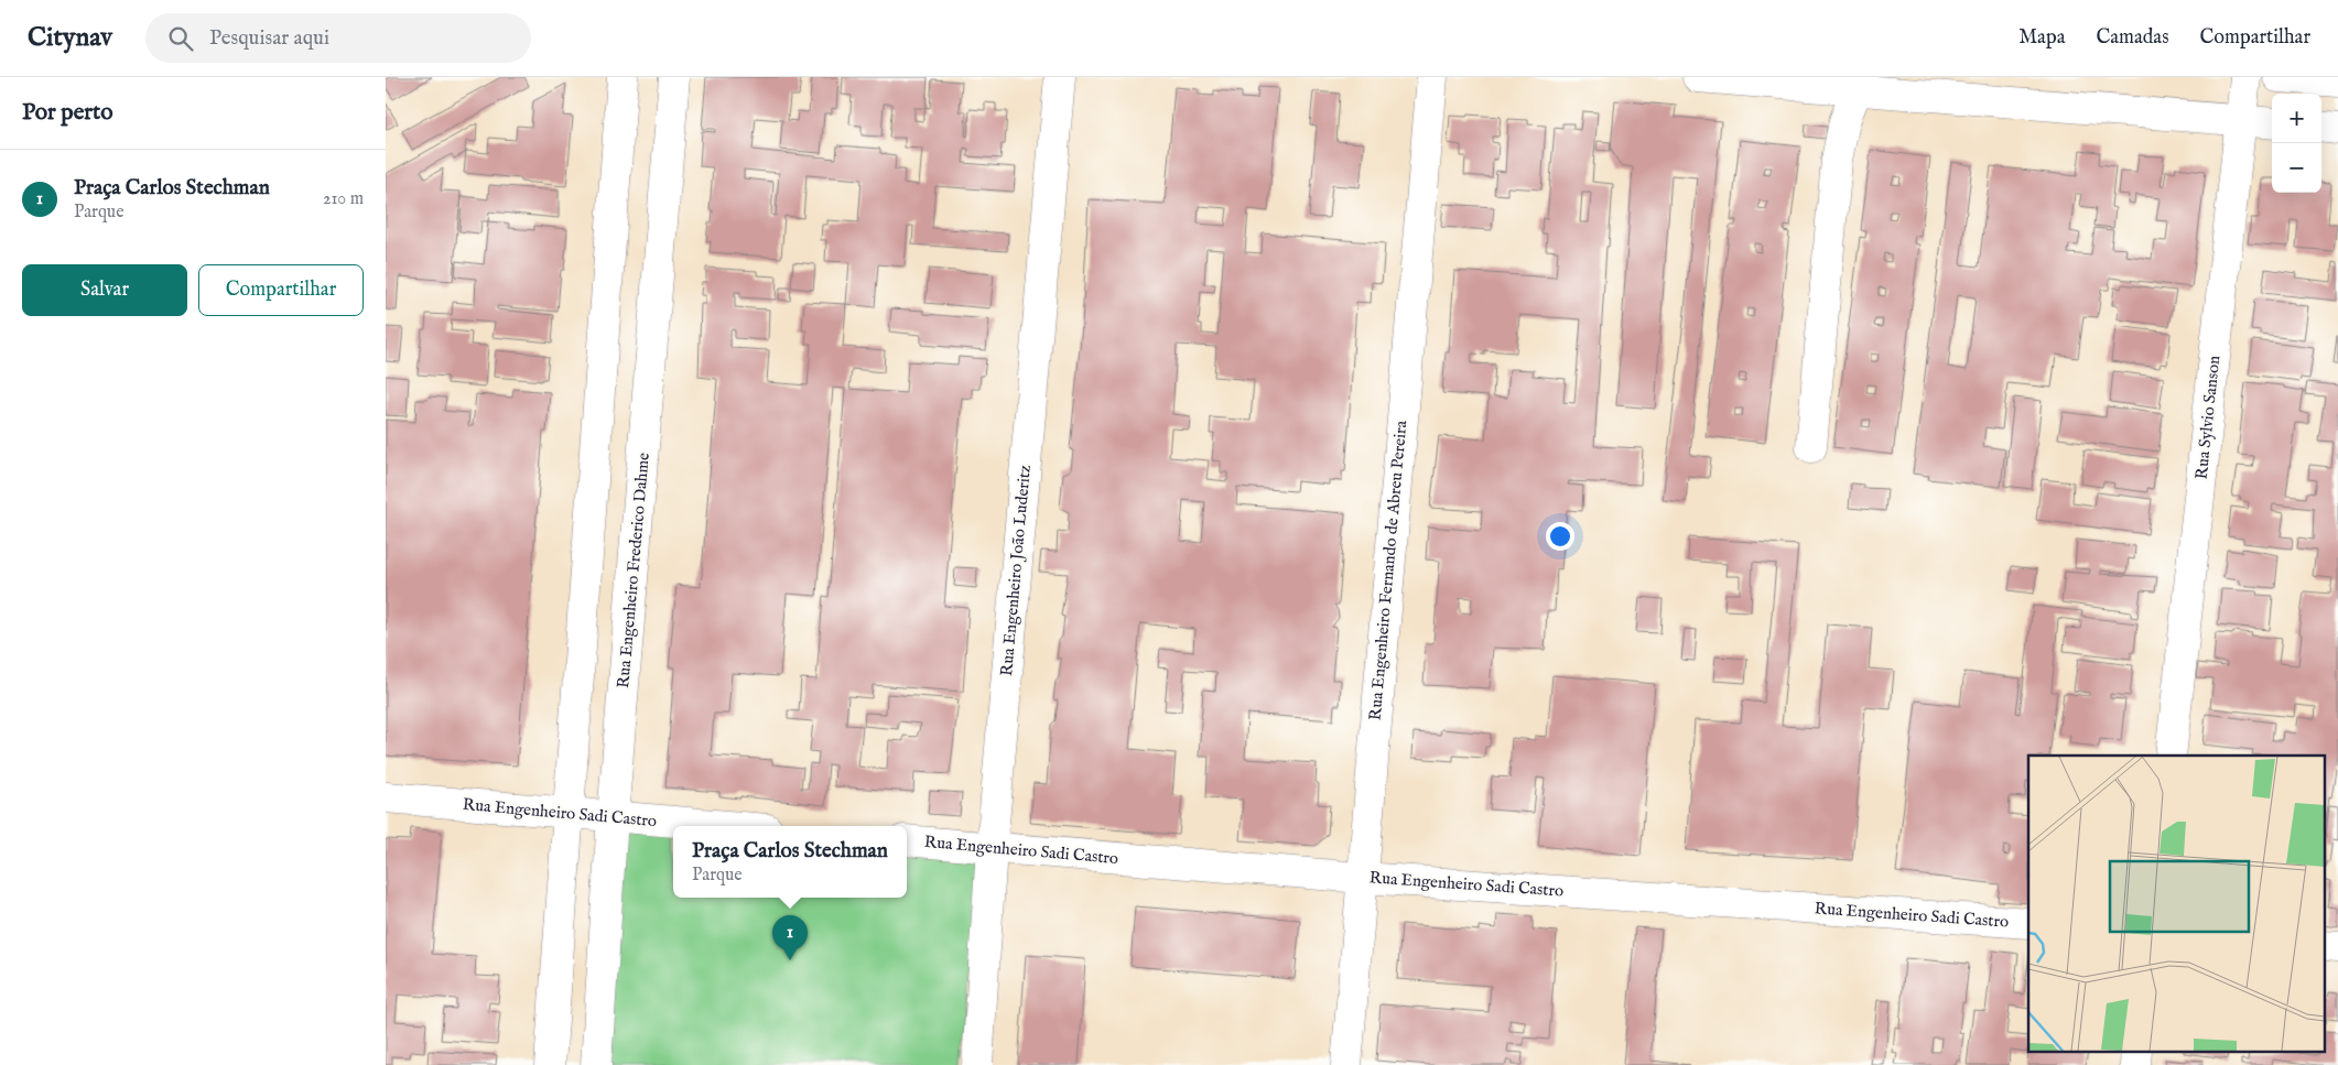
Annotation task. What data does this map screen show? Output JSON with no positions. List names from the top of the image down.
{
  "streets": {
    "street": [
      "Rua Sylvio Sanson",
      "Rua Engenheiro Frederico Dahme",
      "Rua Engenheiro João Luderitz",
      "Rua Engenheiro Fernando de Abreu Pereira",
      "Rua Engenheiro Sadi Castro"
    ]
  },
  "crossings": [
    ["Rua Engenheiro Frederico Dahme", "Rua Engenheiro Sadi Castro"],
    ["Rua Engenheiro João Luderitz", "Rua Engenheiro Sadi Castro"],
    ["Rua Engenheiro Fernando de Abreu Pereira", "Rua Engenheiro Sadi Castro"]
  ],
  "page": {
    "header": "Citynav",
    "search": "Pesquisar aqui",
    "nav": ["Mapa", "Camadas", "Compartilhar"],
    "heading": "Por perto",
    "map_buttons": ["+", "−"],
    "list": [
      {
        "mark": "1",
        "name": "Praça Carlos Stechman",
        "note": "Parque",
        "value": "210 m"
      }
    ],
    "buttons": ["Salvar", "Compartilhar"],
    "popup": ["Praça Carlos Stechman", "Parque"],
    "pins": "1"
  }
}
